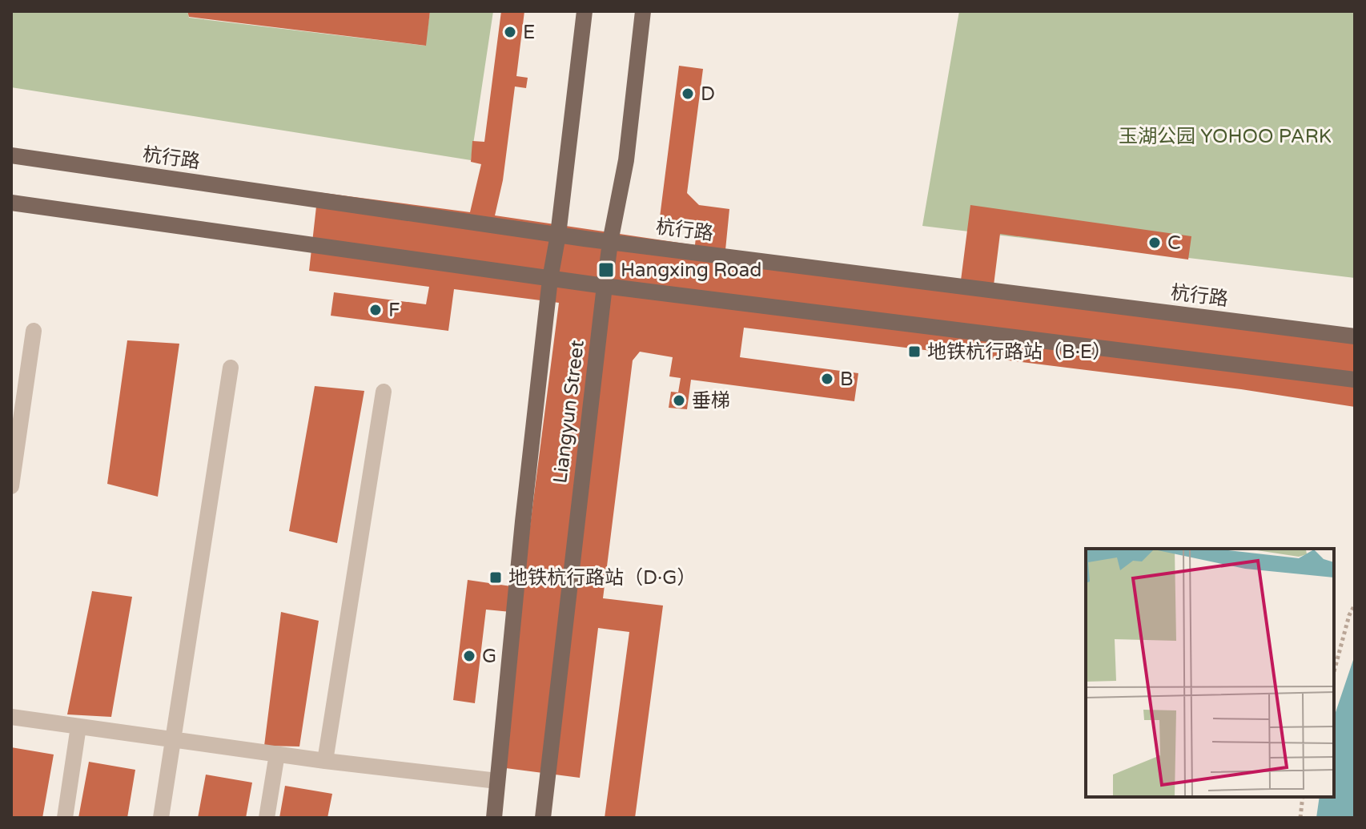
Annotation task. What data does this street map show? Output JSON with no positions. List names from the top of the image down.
{
  "streets": {
    "main road": ["杭行路", "Liangyun Street"]
  },
  "crossings": [
    ["杭行路", "Liangyun Street"]
  ],
  "parks": ["玉湖公园 YOHOO PARK"],
  "places": {
    "other": [
      "E",
      "D",
      "C",
      "F",
      "B",
      "垂梯",
      "G"
    ],
    "transit": ["Hangxing Road", "地铁杭行路站（B·E）", "地铁杭行路站（D·G）"]
  }
}
